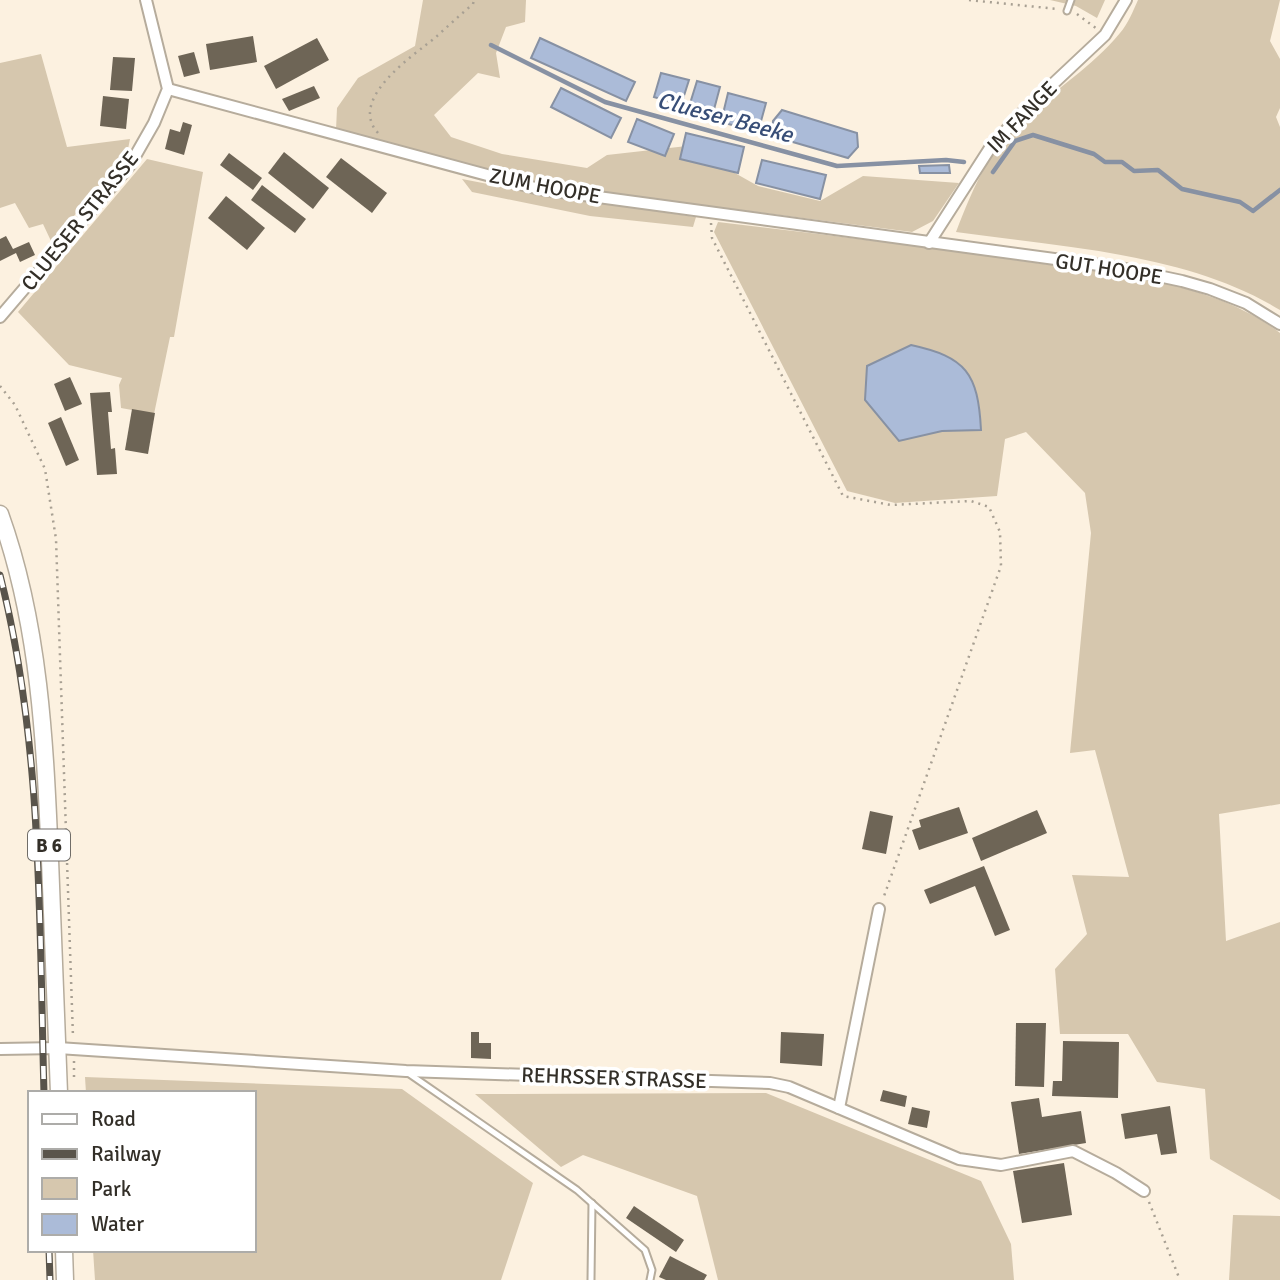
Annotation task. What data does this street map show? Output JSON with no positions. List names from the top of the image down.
{
  "streets": {
    "main road": ["B 6"],
    "street": [
      "IM FANGE",
      "ZUM HOOPE",
      "CLUESER STRASSE",
      "GUT HOOPE",
      "REHRSSER STRASSE"
    ]
  },
  "crossings": [
    ["IM FANGE", "ZUM HOOPE"],
    ["IM FANGE", "GUT HOOPE"],
    ["ZUM HOOPE", "CLUESER STRASSE"],
    ["ZUM HOOPE", "GUT HOOPE"],
    ["B 6", "REHRSSER STRASSE"]
  ],
  "water": ["Clueser Beeke"],
  "legend": [
    "Road",
    "Railway",
    "Park",
    "Water"
  ]
}
